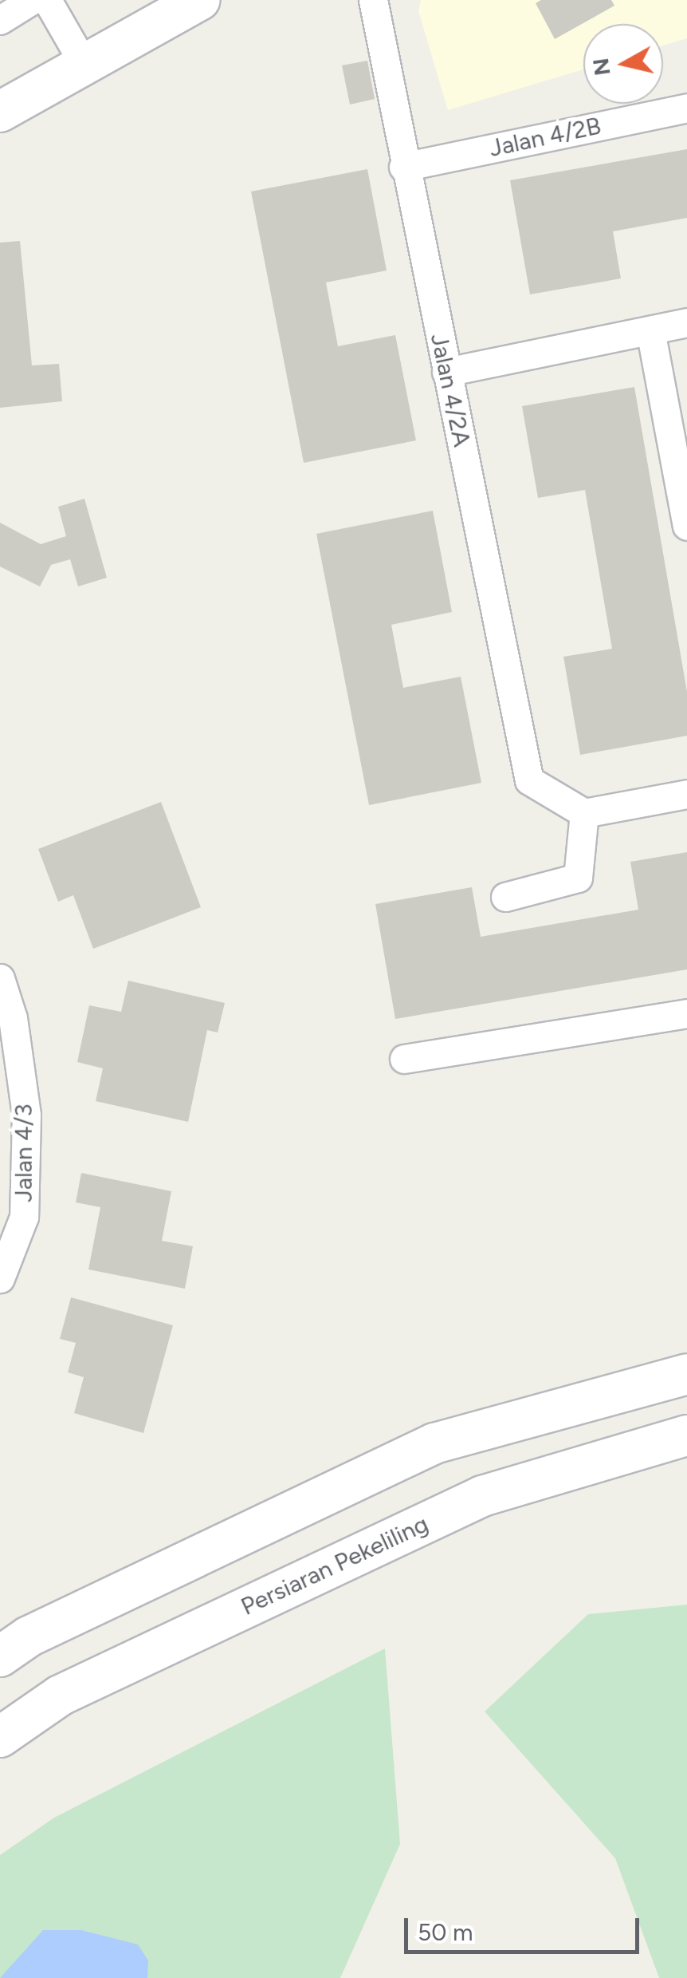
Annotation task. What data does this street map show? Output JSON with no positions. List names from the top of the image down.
{
  "streets": {
    "main road": ["Persiaran Pekeliling"],
    "street": ["Jalan 4/2B", "Jalan 4/2A", "Jalan 4/3"]
  },
  "crossings": [
    ["Jalan 4/2B", "Jalan 4/2A"]
  ],
  "scale_bar": "50 m",
  "north": "left"
}
